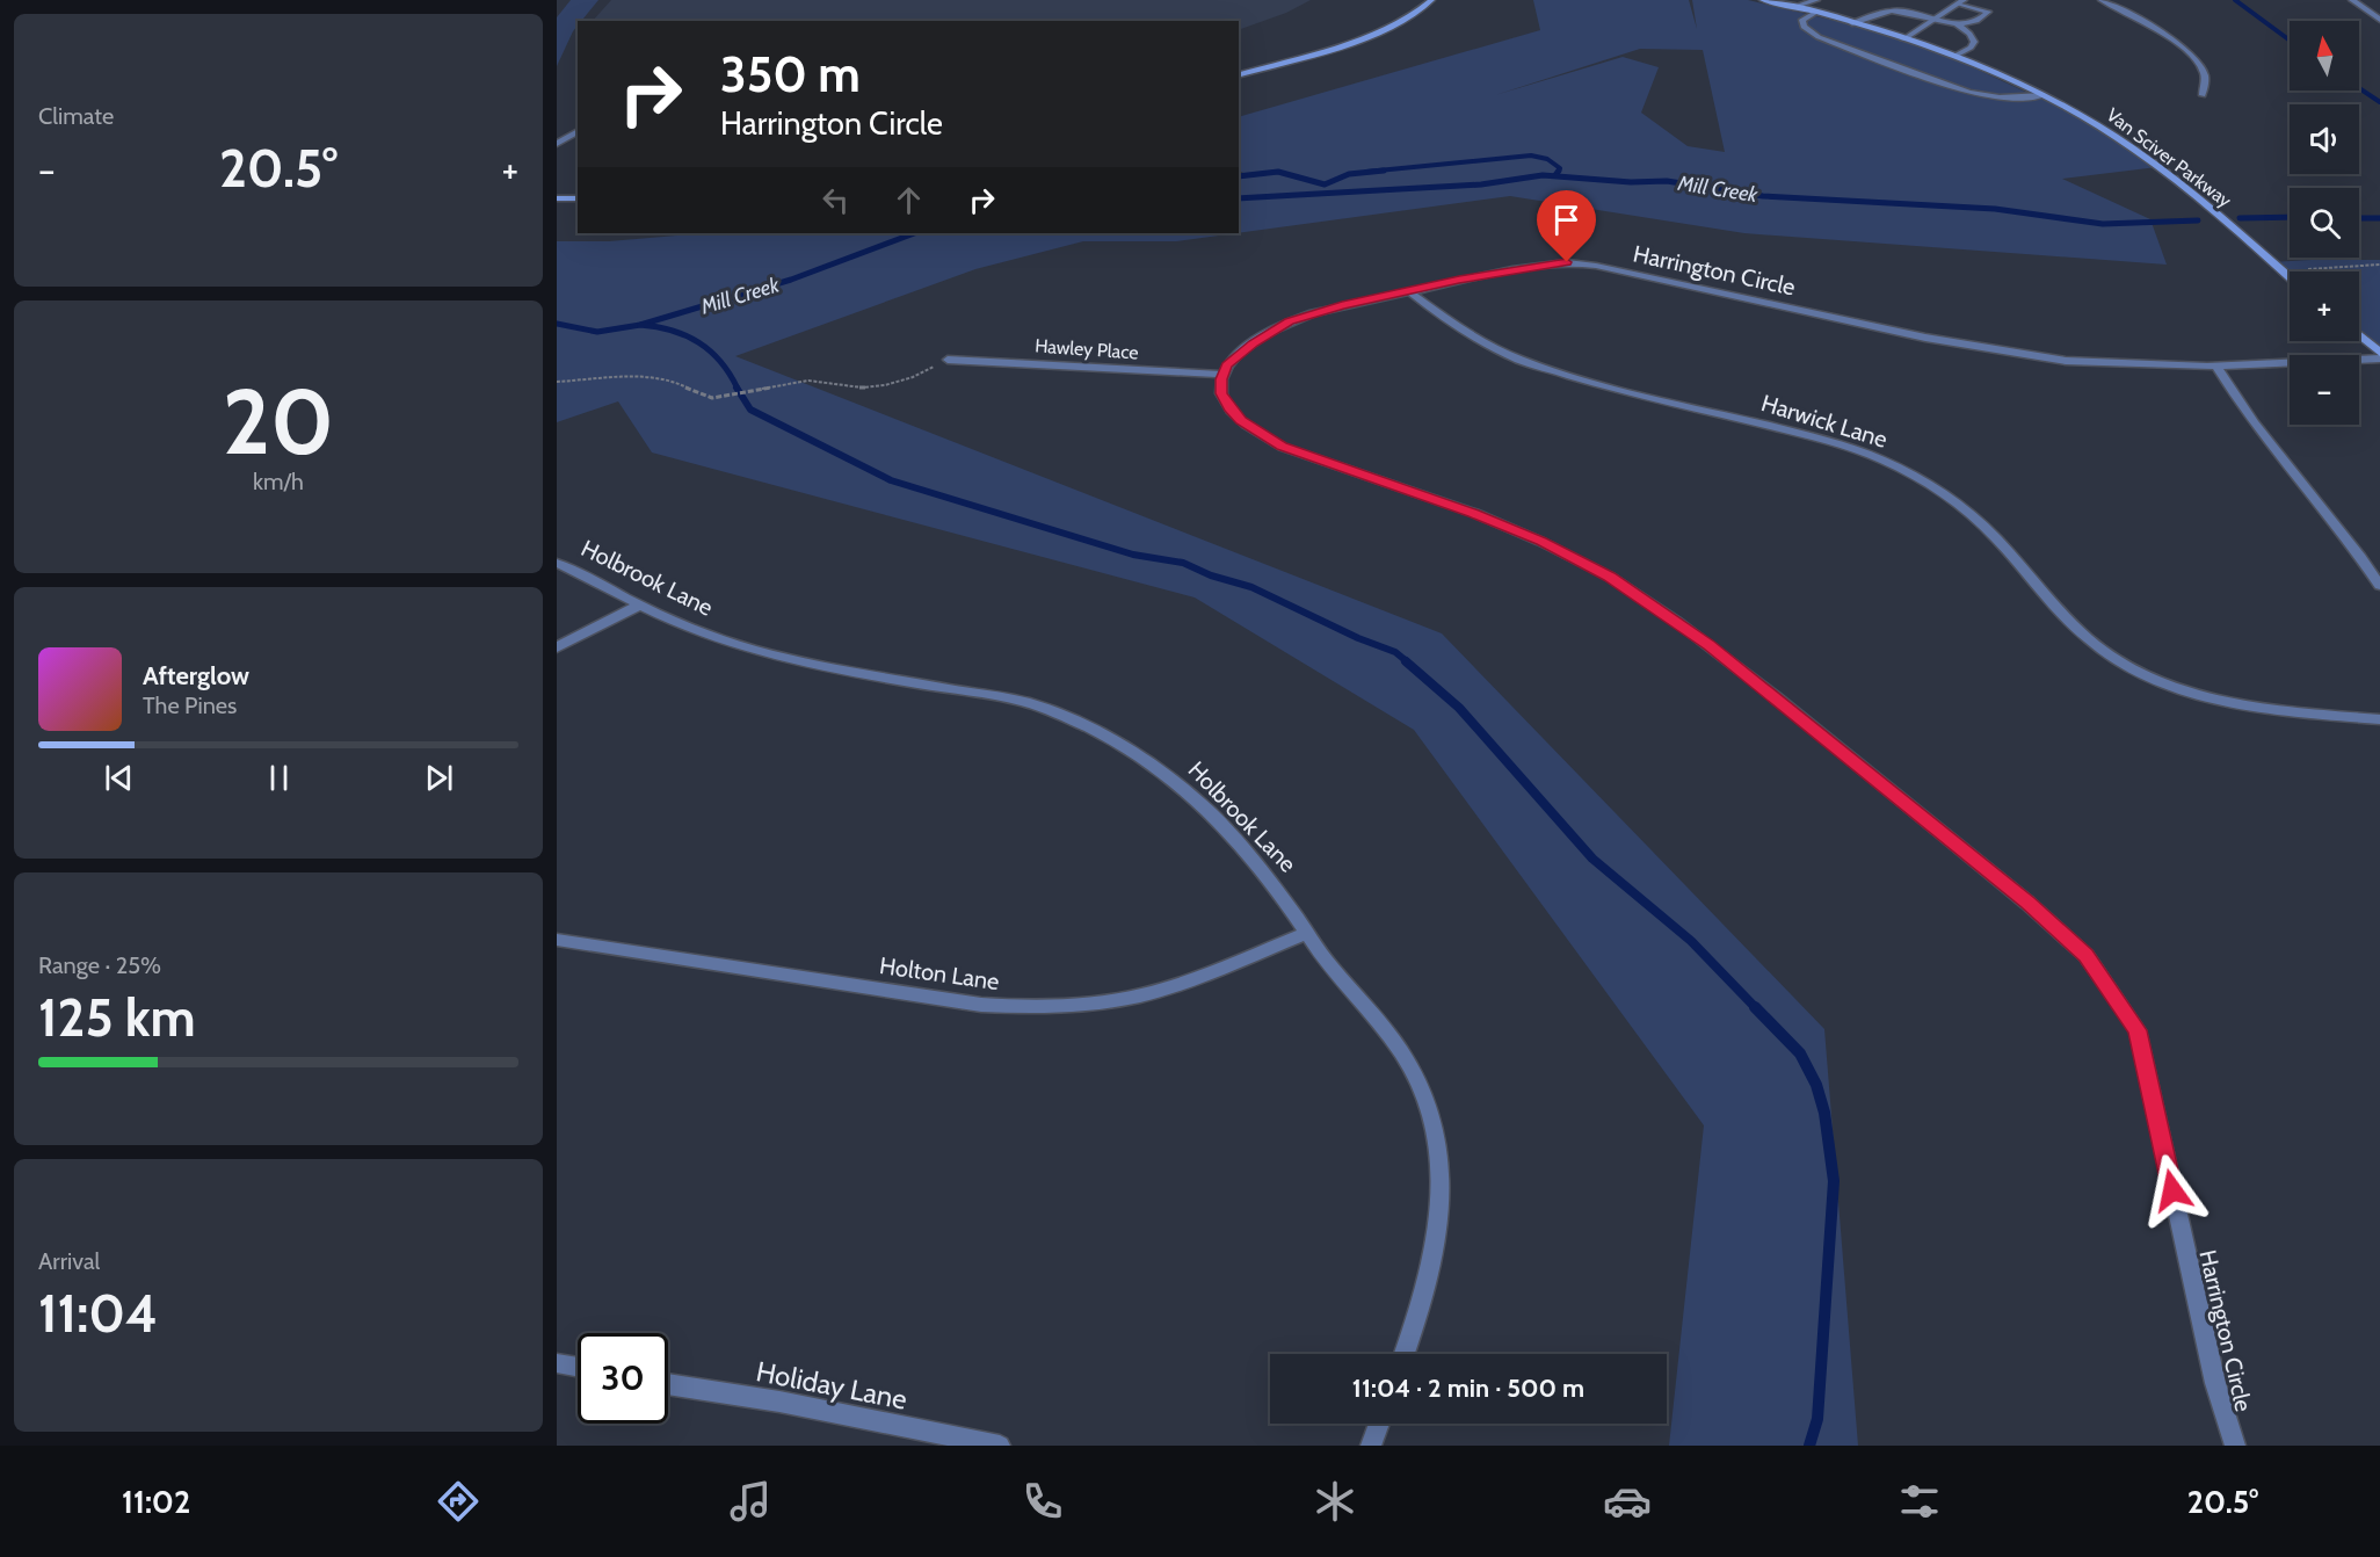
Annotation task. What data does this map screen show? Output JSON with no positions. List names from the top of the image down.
{
  "streets": {
    "street": [
      "Van Sciver Parkway",
      "Harrington Circle",
      "Hawley Place",
      "Harwick Lane",
      "Holbrook Lane",
      "Holton Lane",
      "Holiday Lane"
    ]
  },
  "crossings": [
    ["Harrington Circle", "Hawley Place"],
    ["Harrington Circle", "Harwick Lane"],
    ["Holbrook Lane", "Holton Lane"]
  ],
  "water": ["Mill Creek"],
  "north": "top",
  "page": {
    "tile": [
      "Climate",
      ["20", "km/h"],
      ["Range · 25%", "125 km"],
      ["Arrival", "11:04"]
    ],
    "map_buttons": ["+", "−"],
    "turn": ["350 m", "Harrington Circle"],
    "heat": ["−", "20.5°", "+"],
    "song": ["Afterglow", "The Pines"],
    "limit": "30",
    "trip": "11:04 · 2 min · 500 m",
    "tabs": ["11:02", "20.5°"]
  }
}
